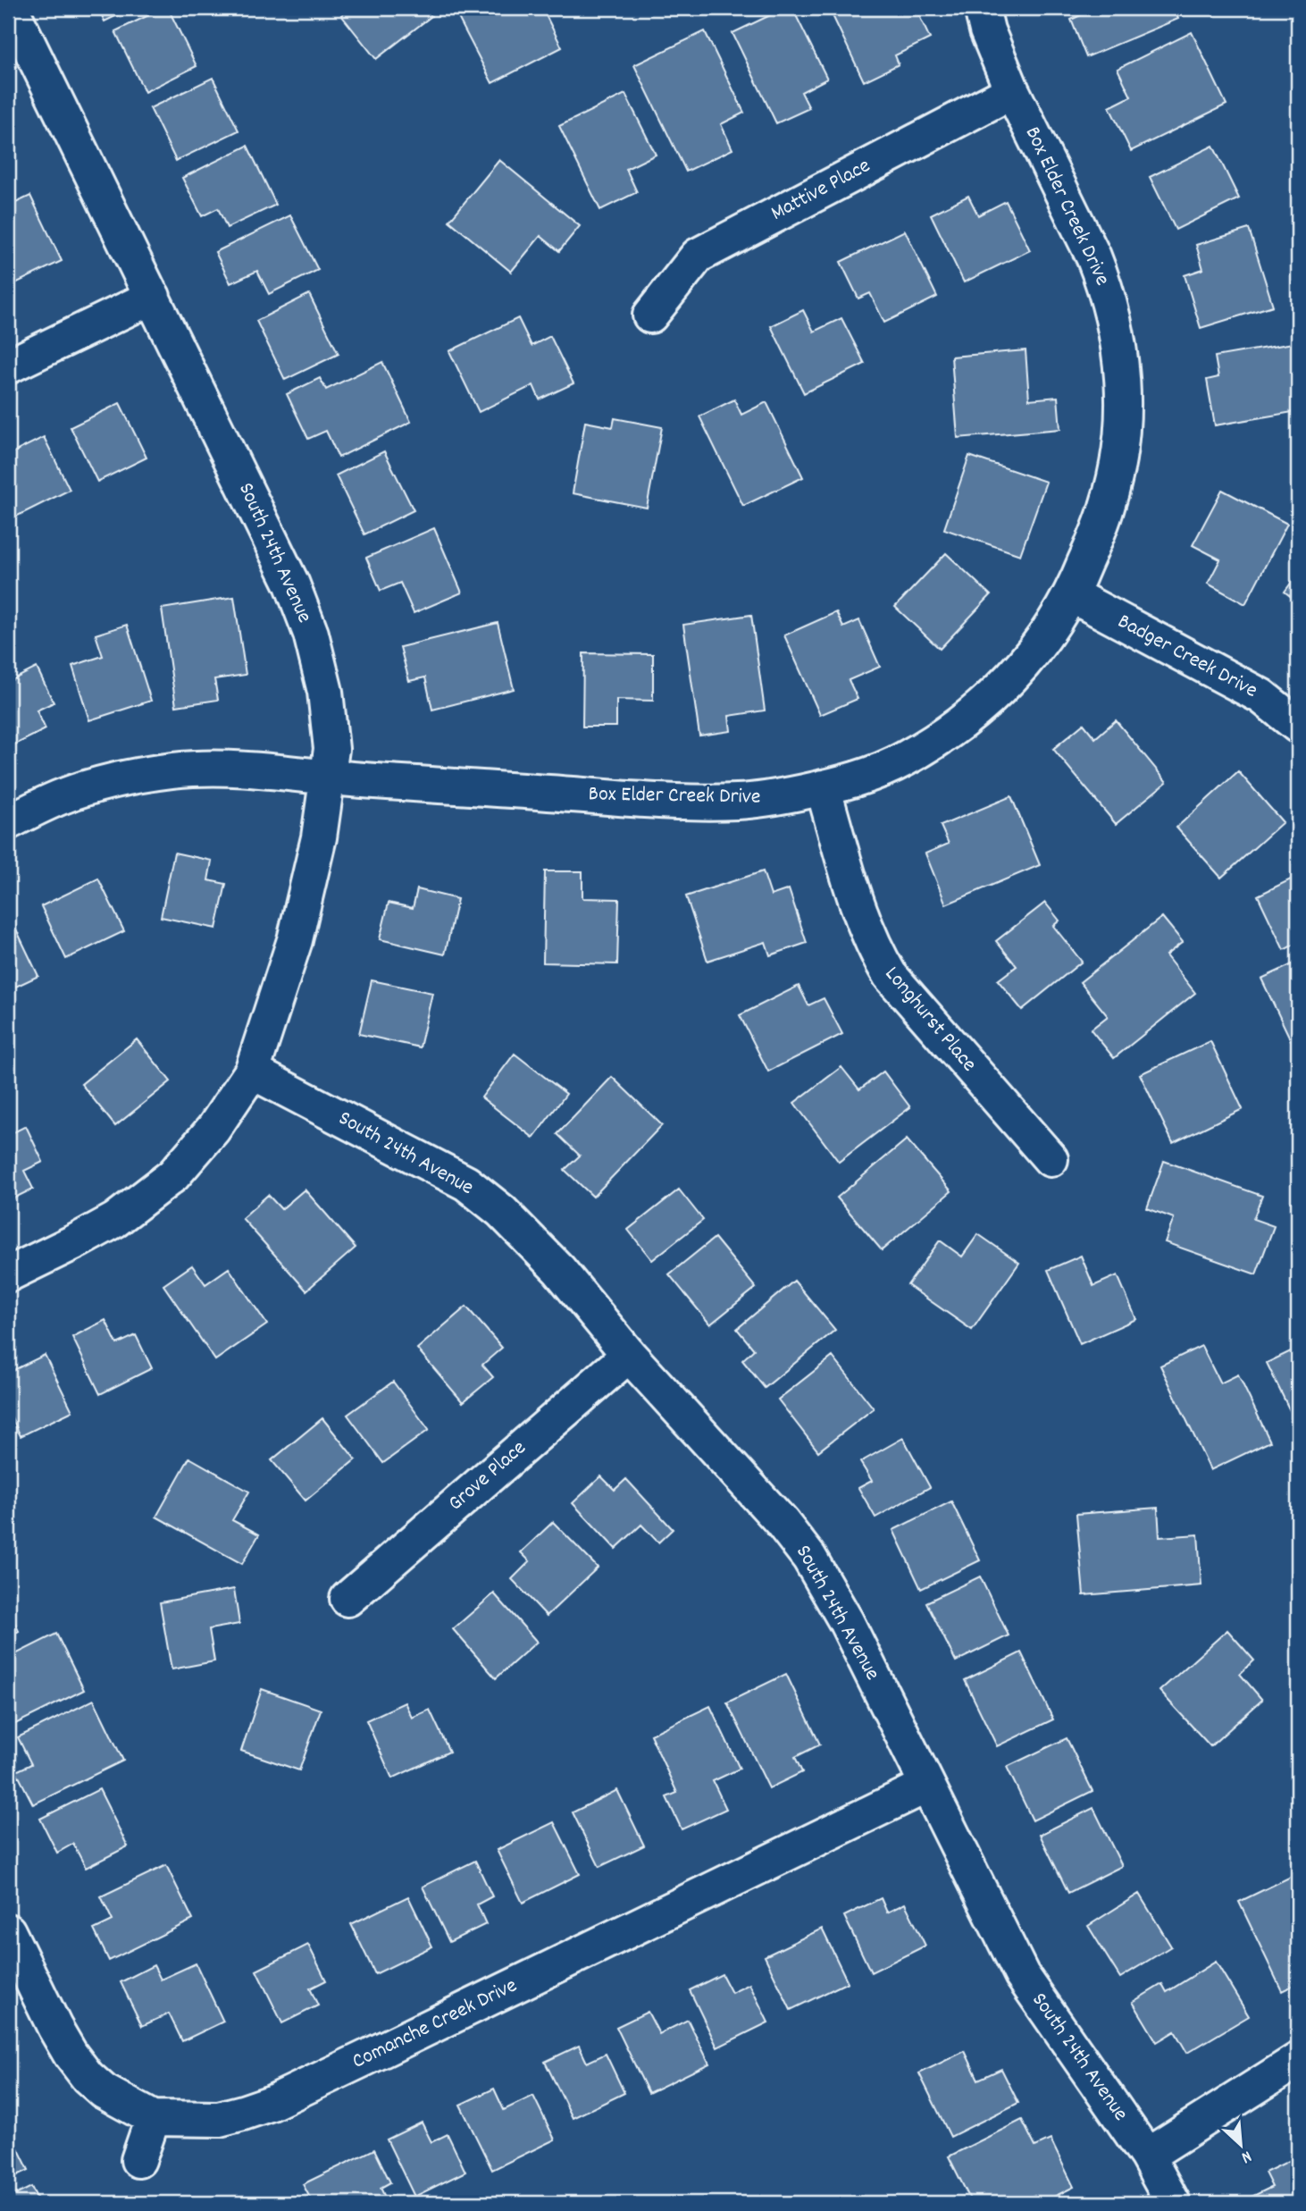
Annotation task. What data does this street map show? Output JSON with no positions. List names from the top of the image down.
{
  "streets": {
    "street": [
      "Mattive Place",
      "Box Elder Creek Drive",
      "South 24th Avenue",
      "Badger Creek Drive",
      "Longhurst Place",
      "Grove Place",
      "Comanche Creek Drive"
    ]
  },
  "crossings": [
    ["Mattive Place", "Box Elder Creek Drive"],
    ["Box Elder Creek Drive", "South 24th Avenue"],
    ["Box Elder Creek Drive", "Badger Creek Drive"],
    ["Box Elder Creek Drive", "Longhurst Place"],
    ["South 24th Avenue", "Grove Place"],
    ["South 24th Avenue", "Comanche Creek Drive"]
  ],
  "north": "bottom right"
}
